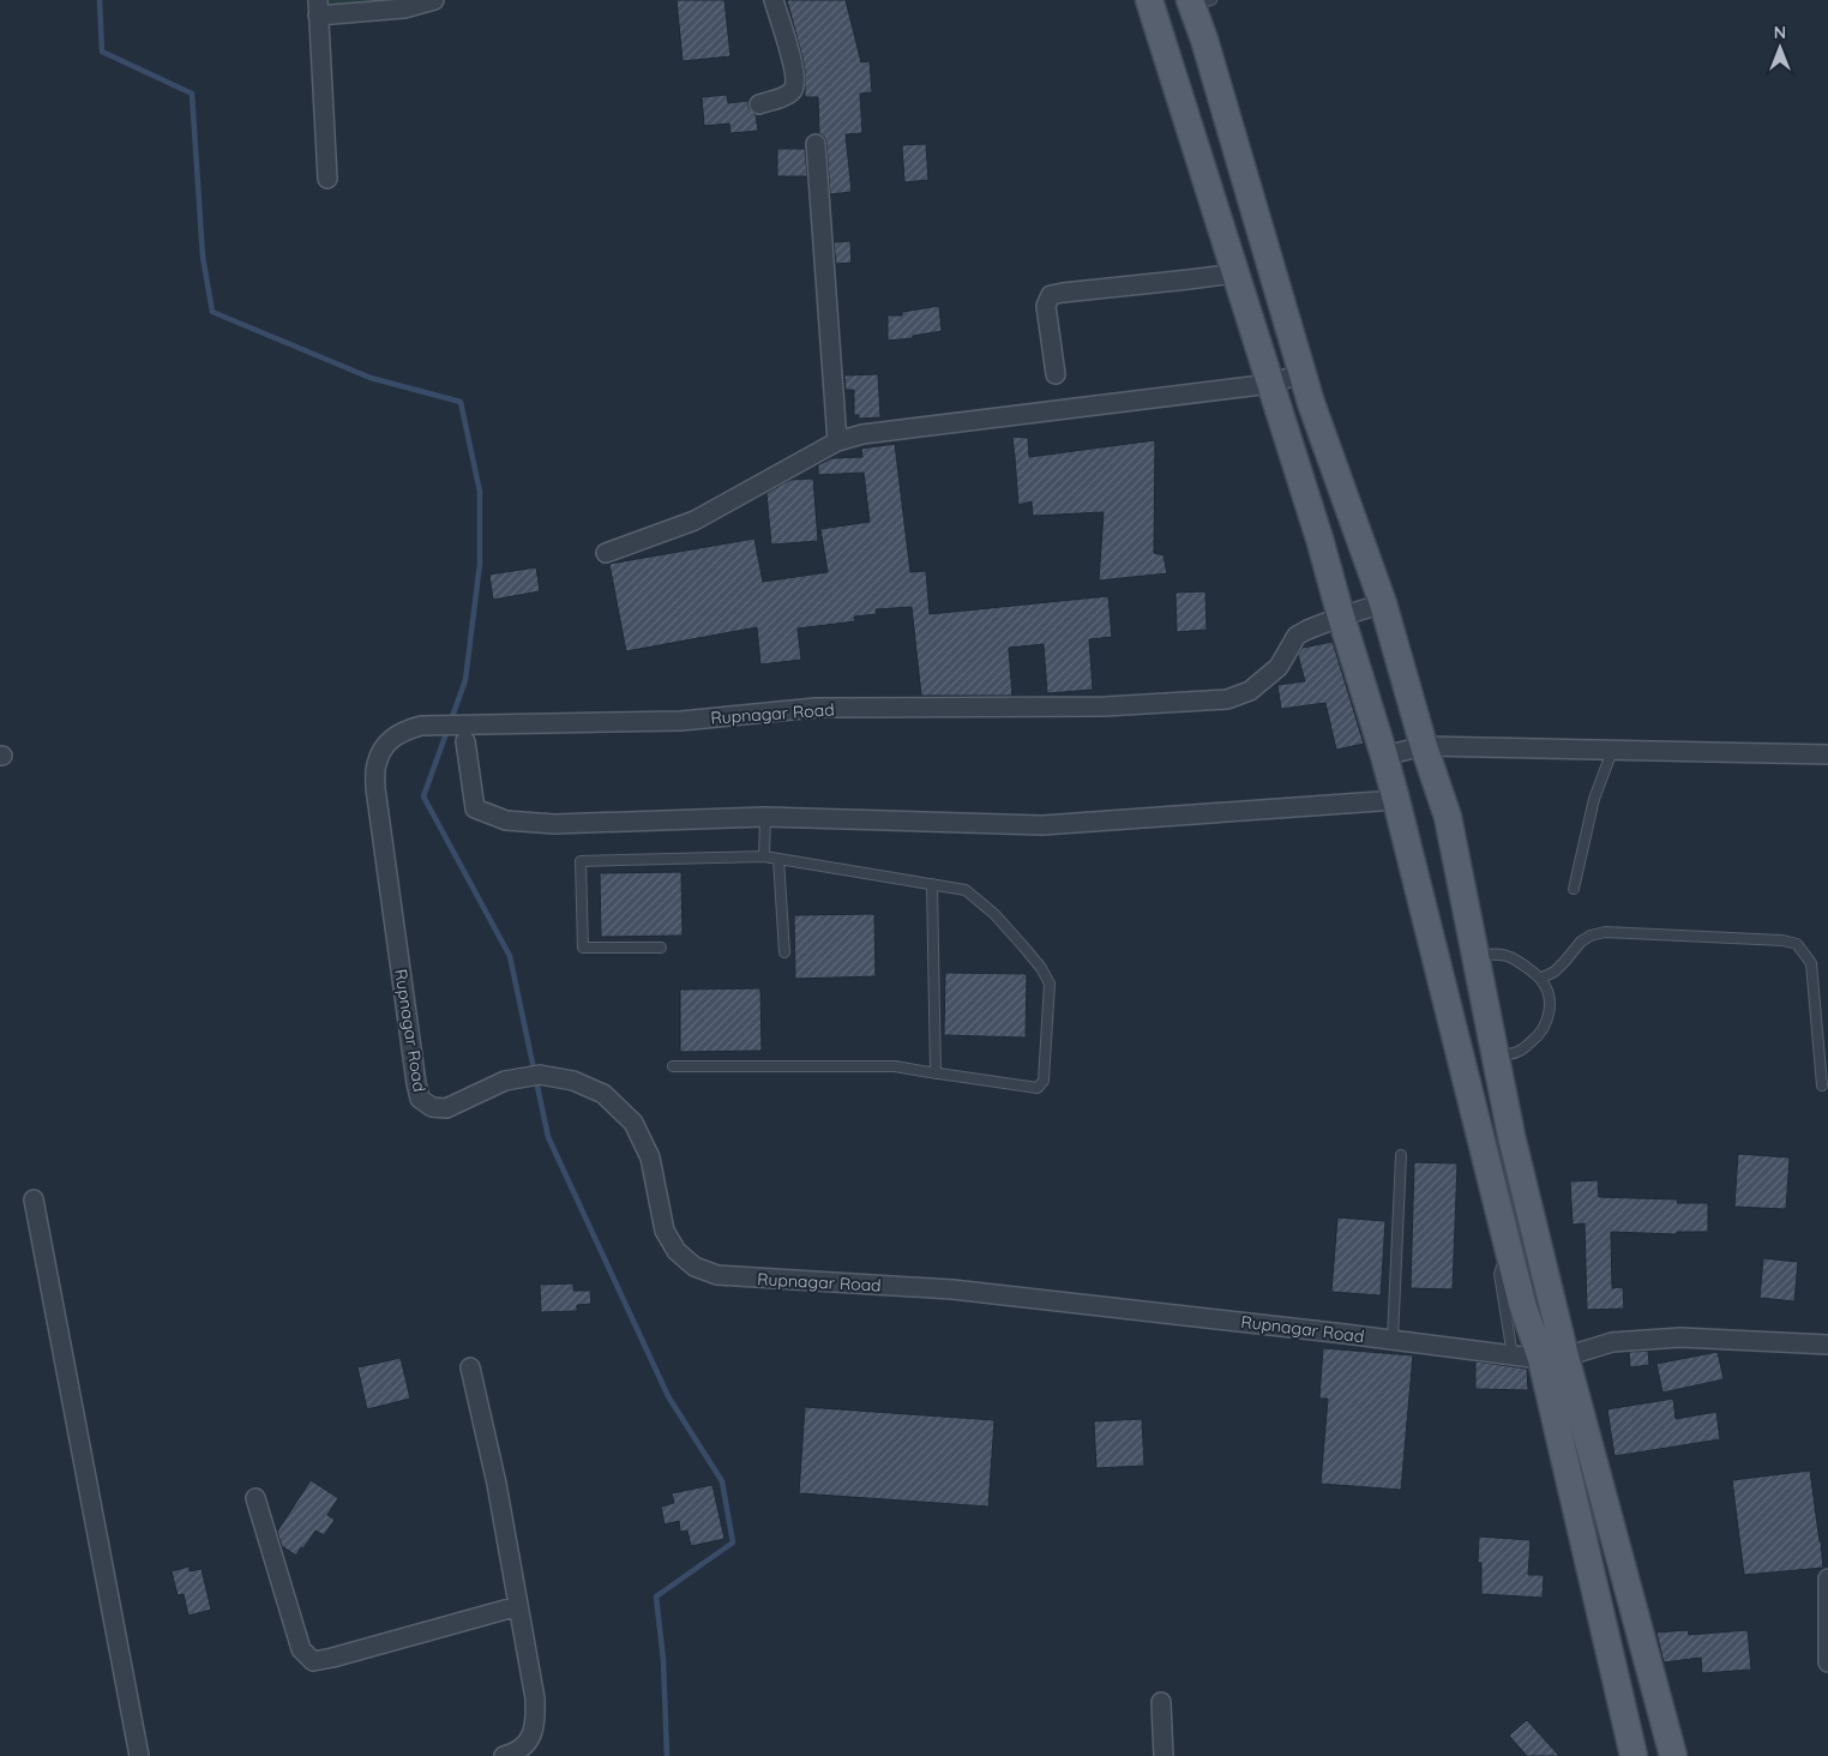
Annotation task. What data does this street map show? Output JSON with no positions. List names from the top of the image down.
{
  "streets": {
    "street": ["Rupnagar Road"]
  },
  "north": "top"
}
